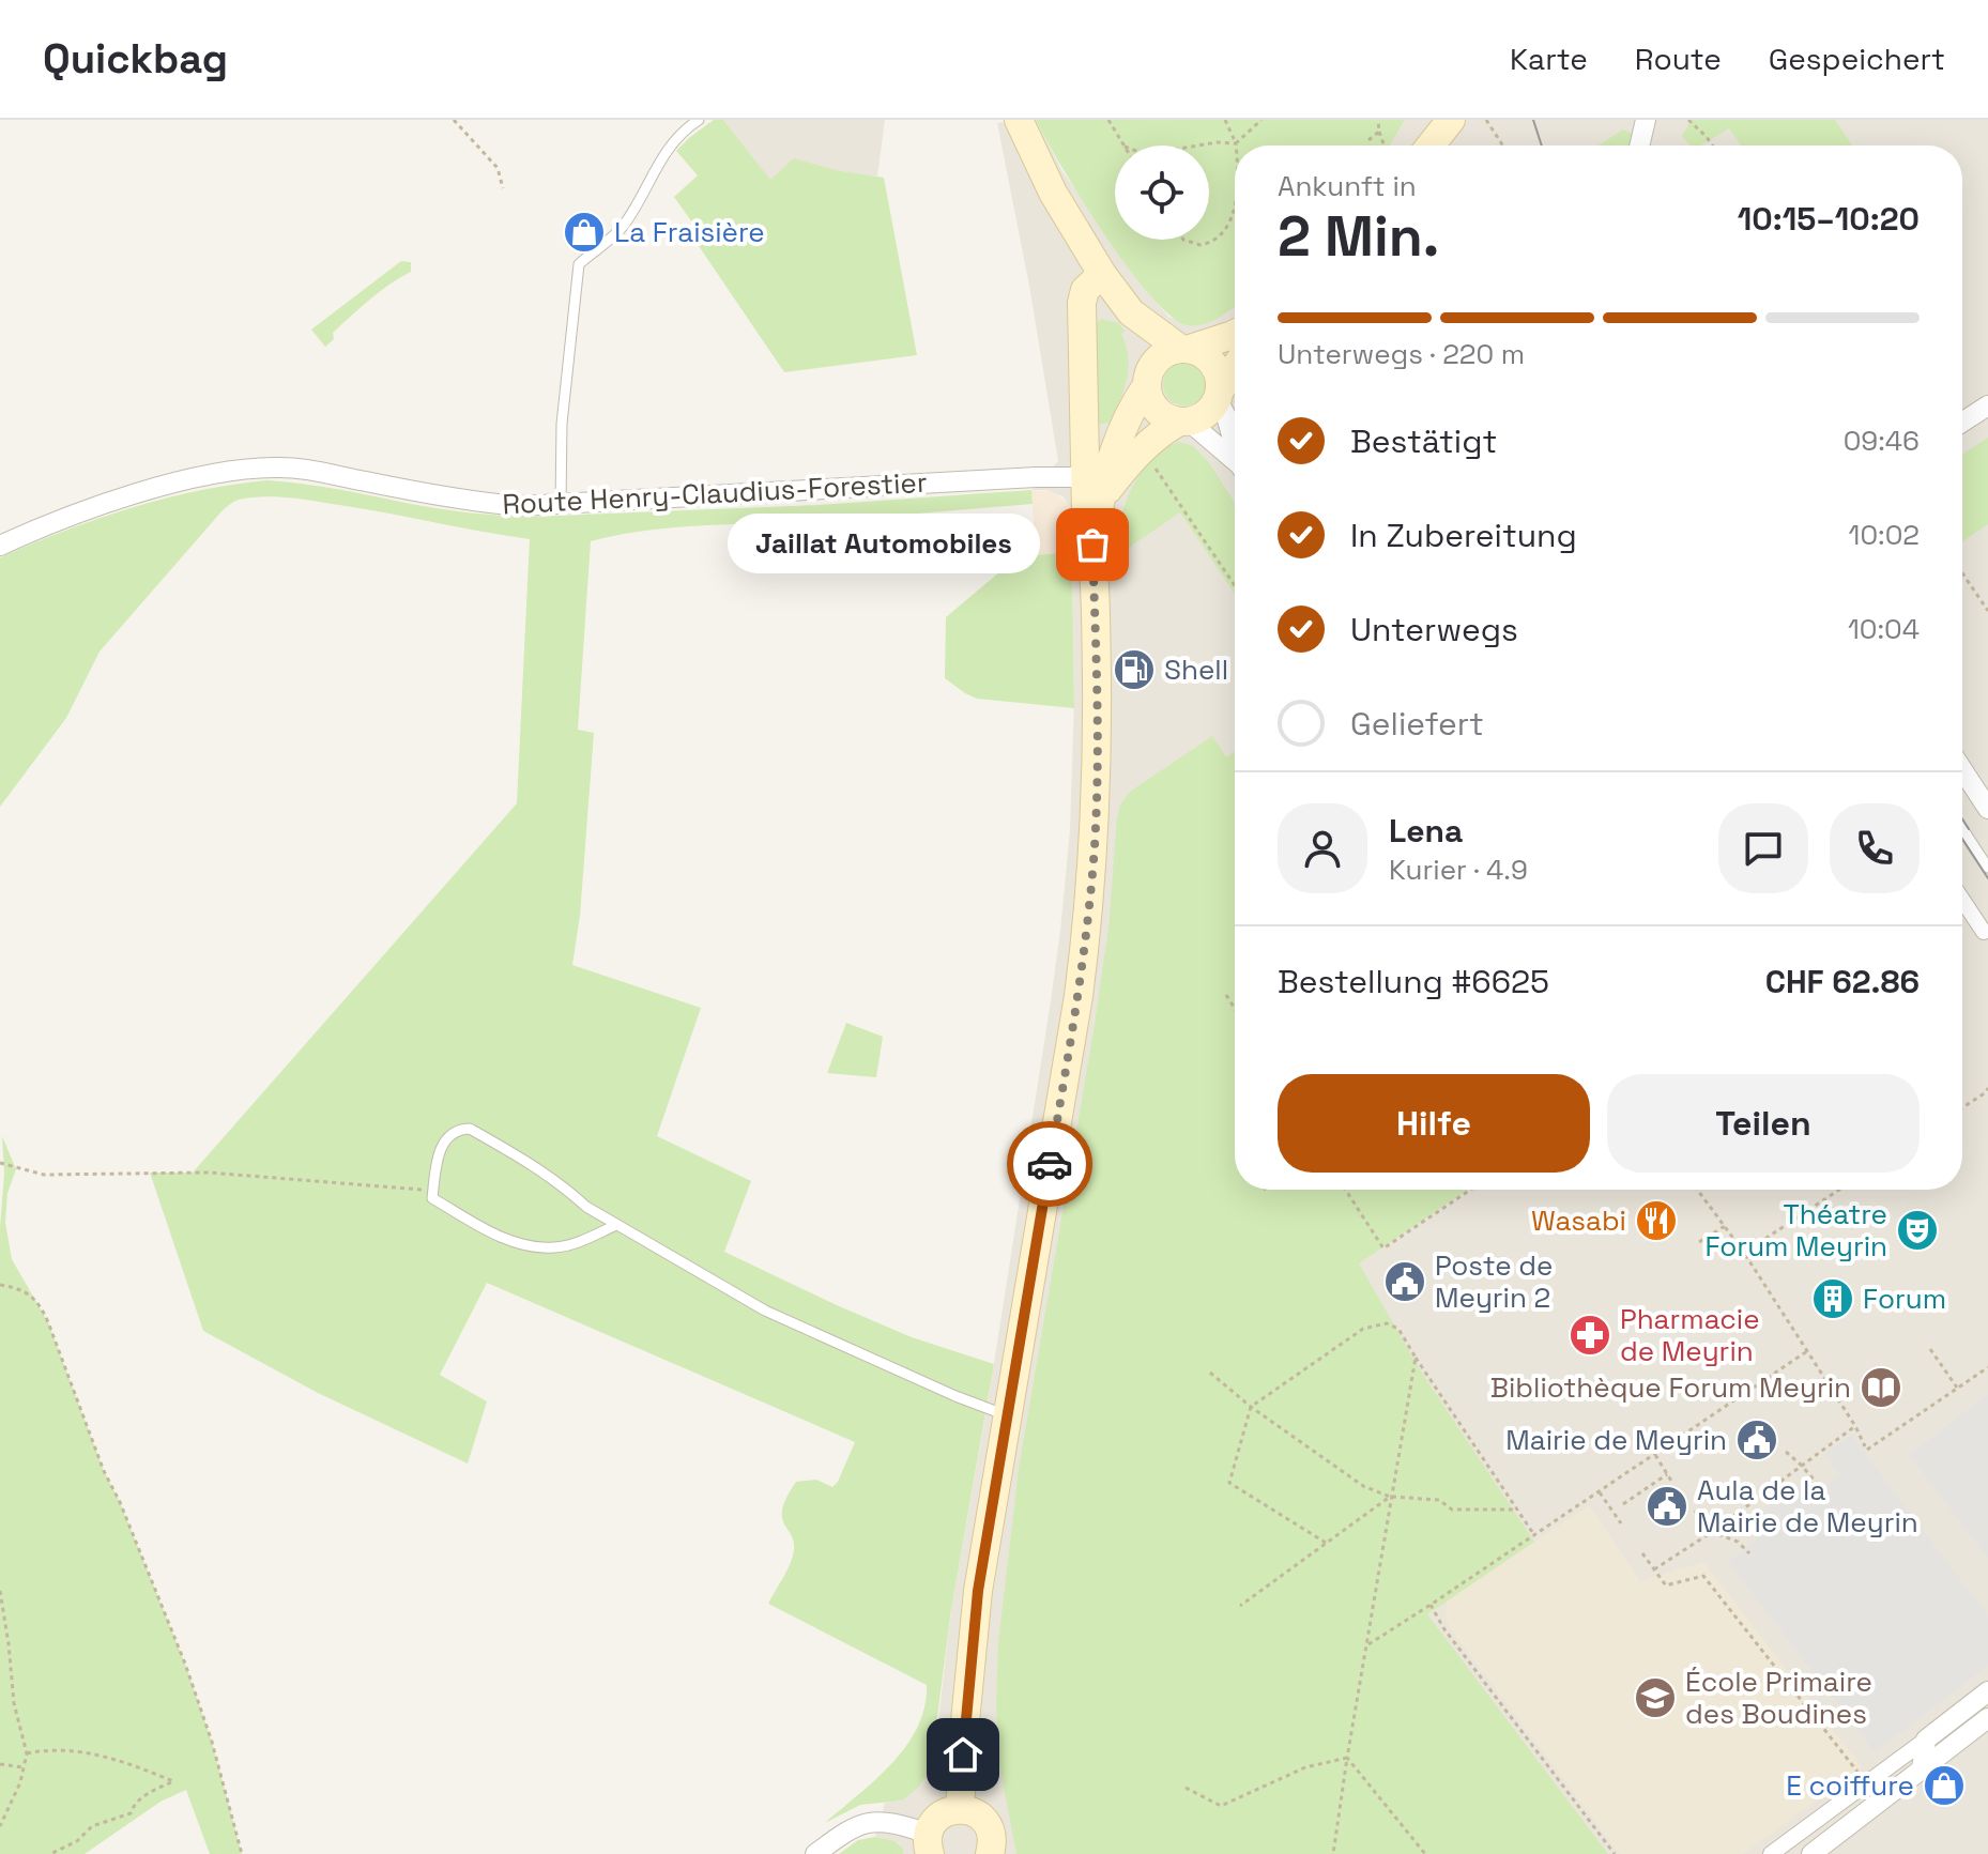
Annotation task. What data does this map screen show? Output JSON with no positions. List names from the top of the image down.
{
  "streets": {
    "street": ["Route Henry-Claudius-Forestier"]
  },
  "places": {
    "shop": ["La Fraisière", "E coiffure"],
    "other": ["Jaillat Automobiles"],
    "fuel station": ["Shell"],
    "restaurant": ["Wasabi"],
    "theatre": ["Théatre Forum Meyrin"],
    "public building": ["Poste de Meyrin 2", "Mairie de Meyrin", "Aula de la Mairie de Meyrin"],
    "building": ["Forum"],
    "pharmacy": ["Pharmacie de Meyrin"],
    "library": ["Bibliothèque Forum Meyrin"],
    "school or university": ["École Primaire des Boudines"]
  },
  "page": {
    "header": "Quickbag",
    "nav": ["Karte", "Route", "Gespeichert"],
    "heading": ["2 Min.", "Ankunft in", "10:15–10:20"],
    "panel": [
      "Lena",
      "Kurier · 4.9",
      "Bestellung #6625",
      "CHF 62.86"
    ],
    "bar": "Unterwegs · 220 m",
    "list": [
      ["Bestätigt", "09:46"],
      ["In Zubereitung", "10:02"],
      ["Unterwegs", "10:04"],
      "Geliefert"
    ],
    "bubble": "Jaillat Automobiles",
    "buttons": ["Hilfe", "Teilen"]
  }
}
